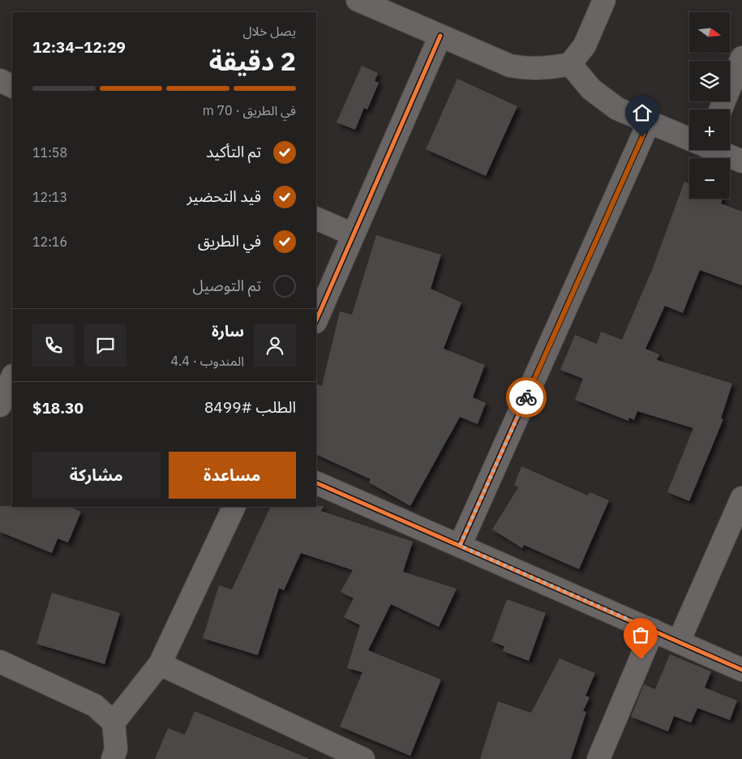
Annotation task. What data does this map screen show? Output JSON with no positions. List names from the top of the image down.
{
  "north": "right",
  "page": {
    "map_buttons": ["+", "−"],
    "heading": ["2 دقيقة", "يصل خلال", "12:29–12:34"],
    "panel": [
      "سارة",
      "المندوب · 4.4",
      "الطلب #8499",
      "$18.30"
    ],
    "bar": "في الطريق · 70 m",
    "list": [
      ["تم التأكيد", "11:58"],
      ["قيد التحضير", "12:13"],
      ["في الطريق", "12:16"],
      "تم التوصيل"
    ],
    "buttons": ["مساعدة", "مشاركة"]
  }
}
